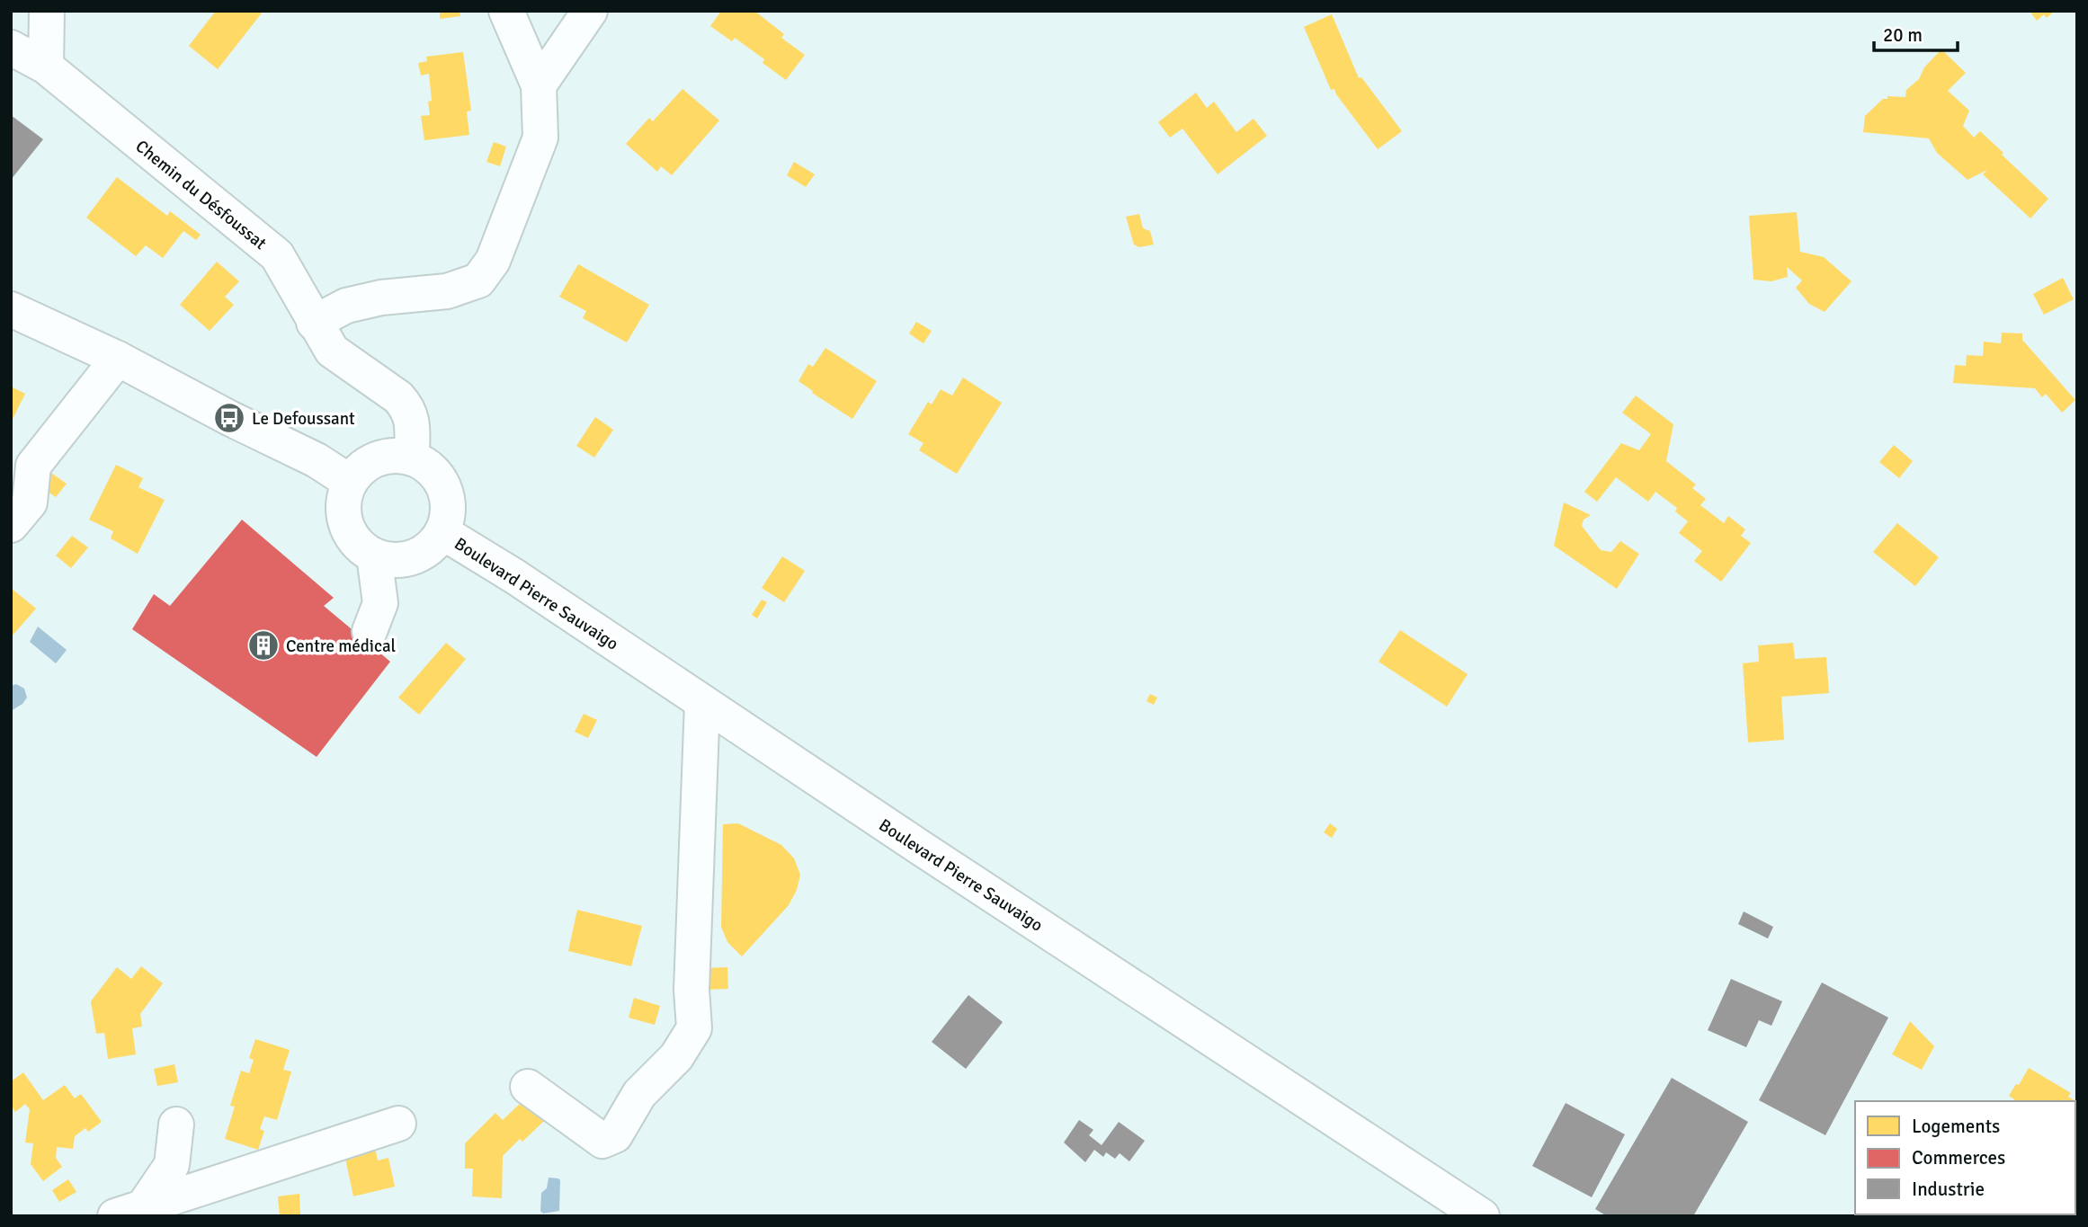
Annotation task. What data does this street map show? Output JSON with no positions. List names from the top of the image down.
{
  "streets": {
    "street": ["Chemin du Désfoussat", "Boulevard Pierre Sauvaigo"]
  },
  "crossings": [
    ["Chemin du Désfoussat", "Boulevard Pierre Sauvaigo"]
  ],
  "places": {
    "bus stop": ["Le Defoussant"],
    "building": ["Centre médical"]
  },
  "legend": ["Logements", "Commerces", "Industrie"],
  "scale_bar": "20 m"
}
